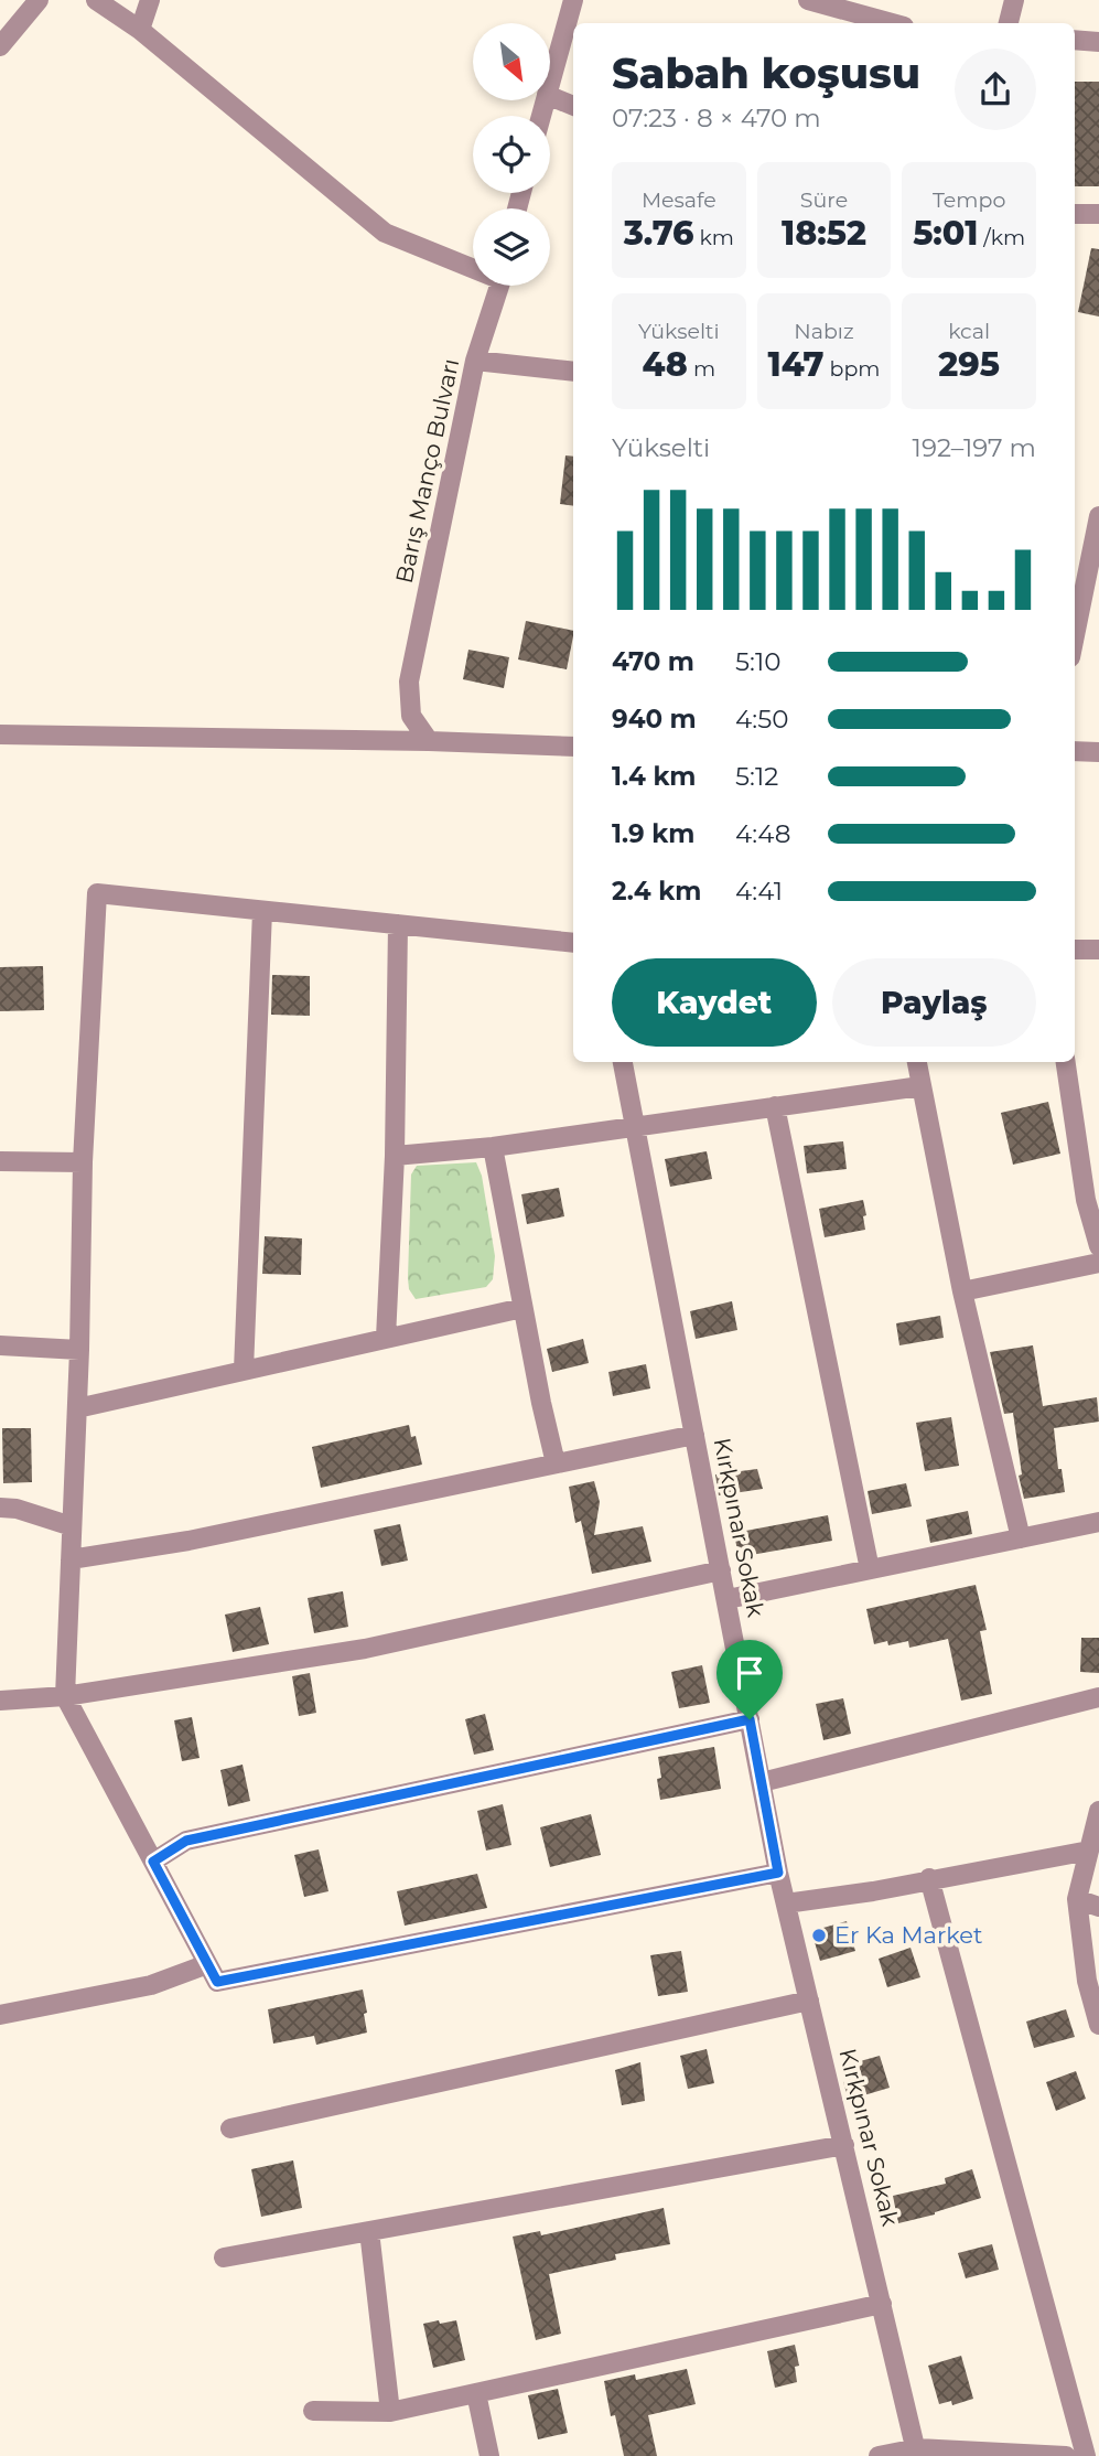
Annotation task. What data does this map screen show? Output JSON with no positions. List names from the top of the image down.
{
  "streets": {
    "street": ["Barış Manço Bulvarı", "Kırkpınar Sokak"]
  },
  "places": ["Er Ka Market"],
  "north": "bottom right",
  "page": {
    "heading": ["Sabah koşusu", "07:23 · 8 × 470 m"],
    "stats": [
      ["Mesafe", "3.76 km"],
      ["Süre", "18:52"],
      ["Tempo", "5:01 /km"],
      ["Yükselti", "48 m"],
      ["Nabız", "147 bpm"],
      ["kcal", "295"]
    ],
    "chart": ["Yükselti", "192–197 m"],
    "list": [
      {
        "name": "470 m",
        "note": "5:10"
      },
      {
        "name": "940 m",
        "note": "4:50"
      },
      {
        "name": "1.4 km",
        "note": "5:12"
      },
      {
        "name": "1.9 km",
        "note": "4:48"
      },
      {
        "name": "2.4 km",
        "note": "4:41"
      }
    ],
    "buttons": ["Kaydet", "Paylaş"]
  }
}
